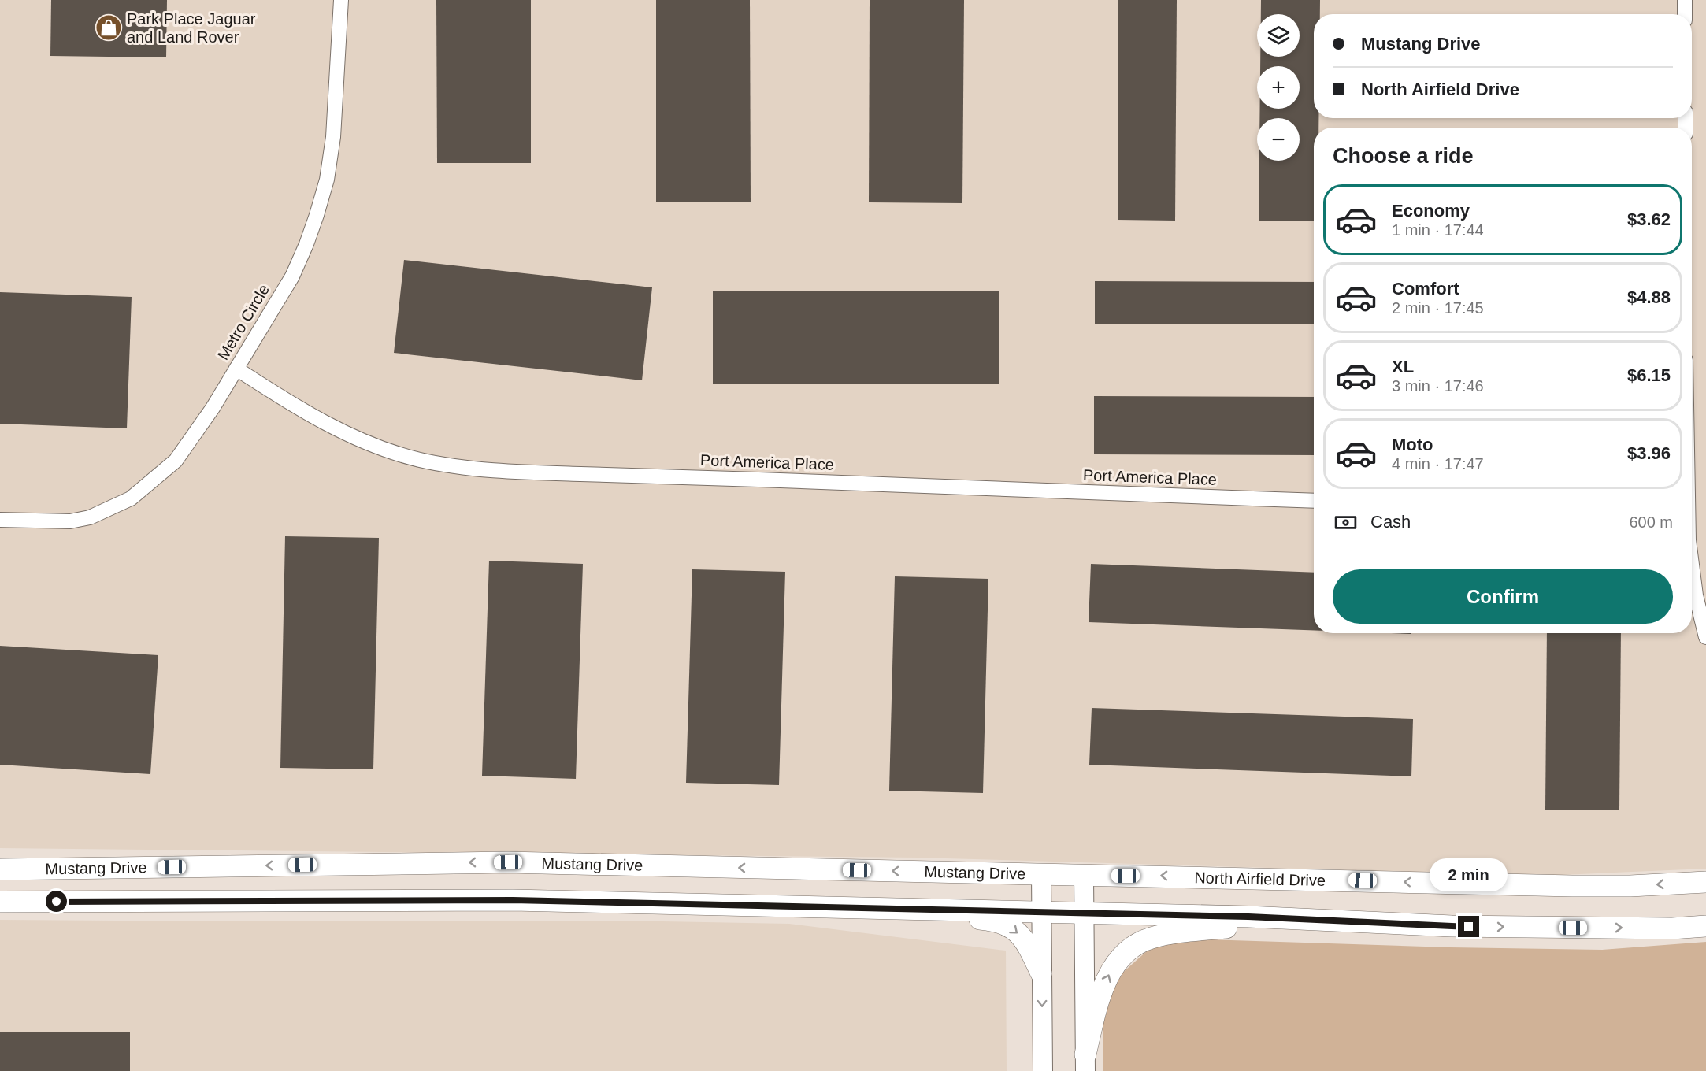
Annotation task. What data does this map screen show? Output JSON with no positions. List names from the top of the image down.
{
  "streets": {
    "main road": ["Mustang Drive", "North Airfield Drive"],
    "street": ["Metro Circle", "Port America Place"]
  },
  "crossings": [
    ["Metro Circle", "Port America Place"],
    ["Mustang Drive", "North Airfield Drive"]
  ],
  "places": {
    "shop": ["Park Place Jaguar and Land Rover"]
  },
  "page": {
    "map_buttons": ["+", "−"],
    "banner": ["Mustang Drive", "North Airfield Drive"],
    "heading": "Choose a ride",
    "list": [
      {
        "name": "Economy",
        "note": "1 min · 17:44",
        "value": "$3.62"
      },
      {
        "name": "Comfort",
        "note": "2 min · 17:45",
        "value": "$4.88"
      },
      {
        "name": "XL",
        "note": "3 min · 17:46",
        "value": "$6.15"
      },
      {
        "name": "Moto",
        "note": "4 min · 17:47",
        "value": "$3.96"
      }
    ],
    "pay": ["Cash", "600 m"],
    "buttons": "Confirm",
    "bubble": "2 min"
  }
}
